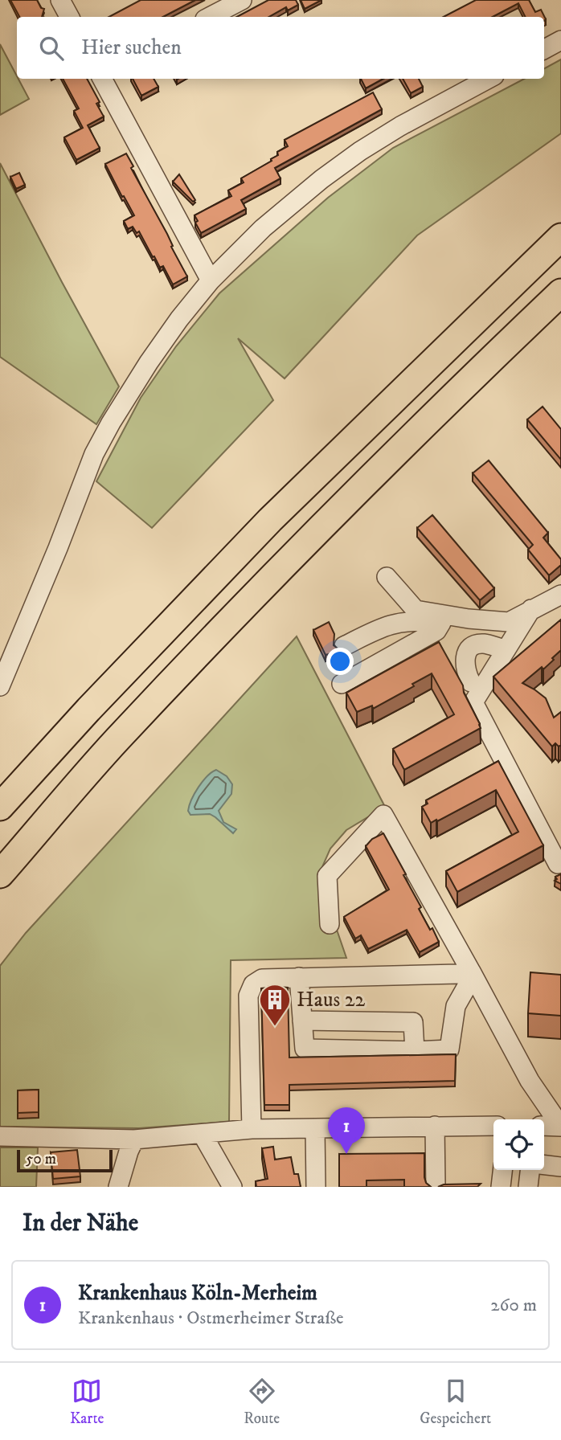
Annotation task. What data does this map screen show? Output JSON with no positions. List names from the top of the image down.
{
  "places": {
    "building": ["Haus 22"]
  },
  "scale_bar": "50 m",
  "page": {
    "search": "Hier suchen",
    "pins": "1",
    "scale": "50 m",
    "heading": "In der Nähe",
    "list": [
      {
        "mark": "1",
        "name": "Krankenhaus Köln-Merheim",
        "note": "Krankenhaus · Ostmerheimer Straße",
        "value": "260 m"
      }
    ],
    "nav": ["Karte", "Route", "Gespeichert"]
  }
}
